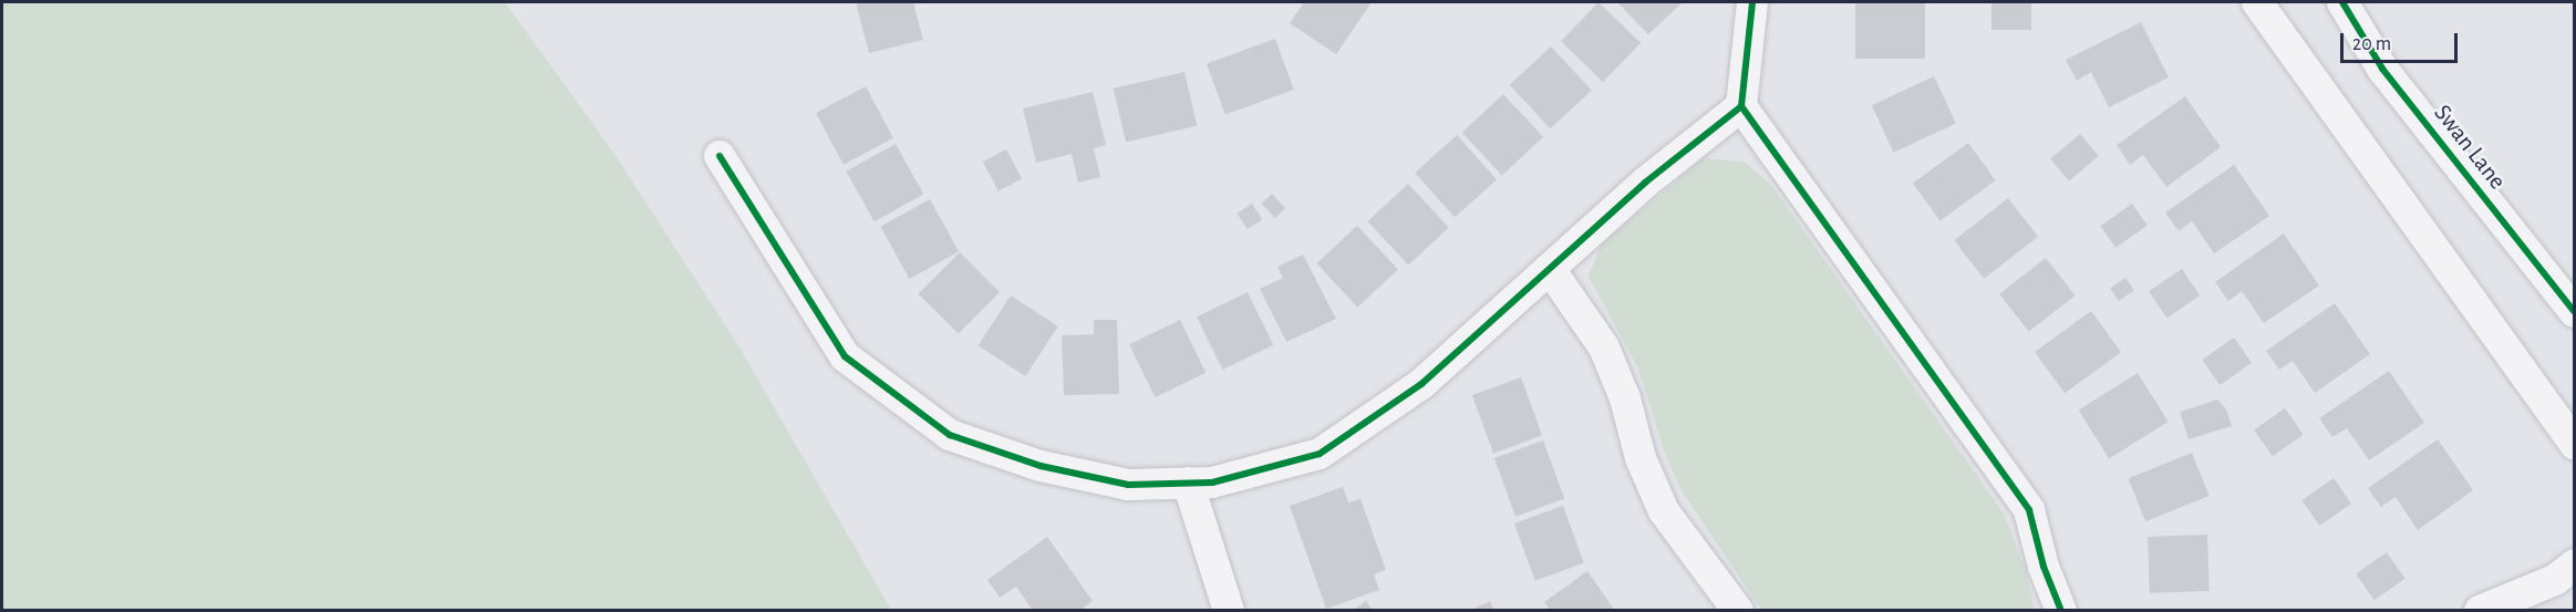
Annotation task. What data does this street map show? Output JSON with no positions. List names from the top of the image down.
{
  "streets": {
    "street": ["Swan Lane"]
  },
  "scale_bar": "20 m"
}
